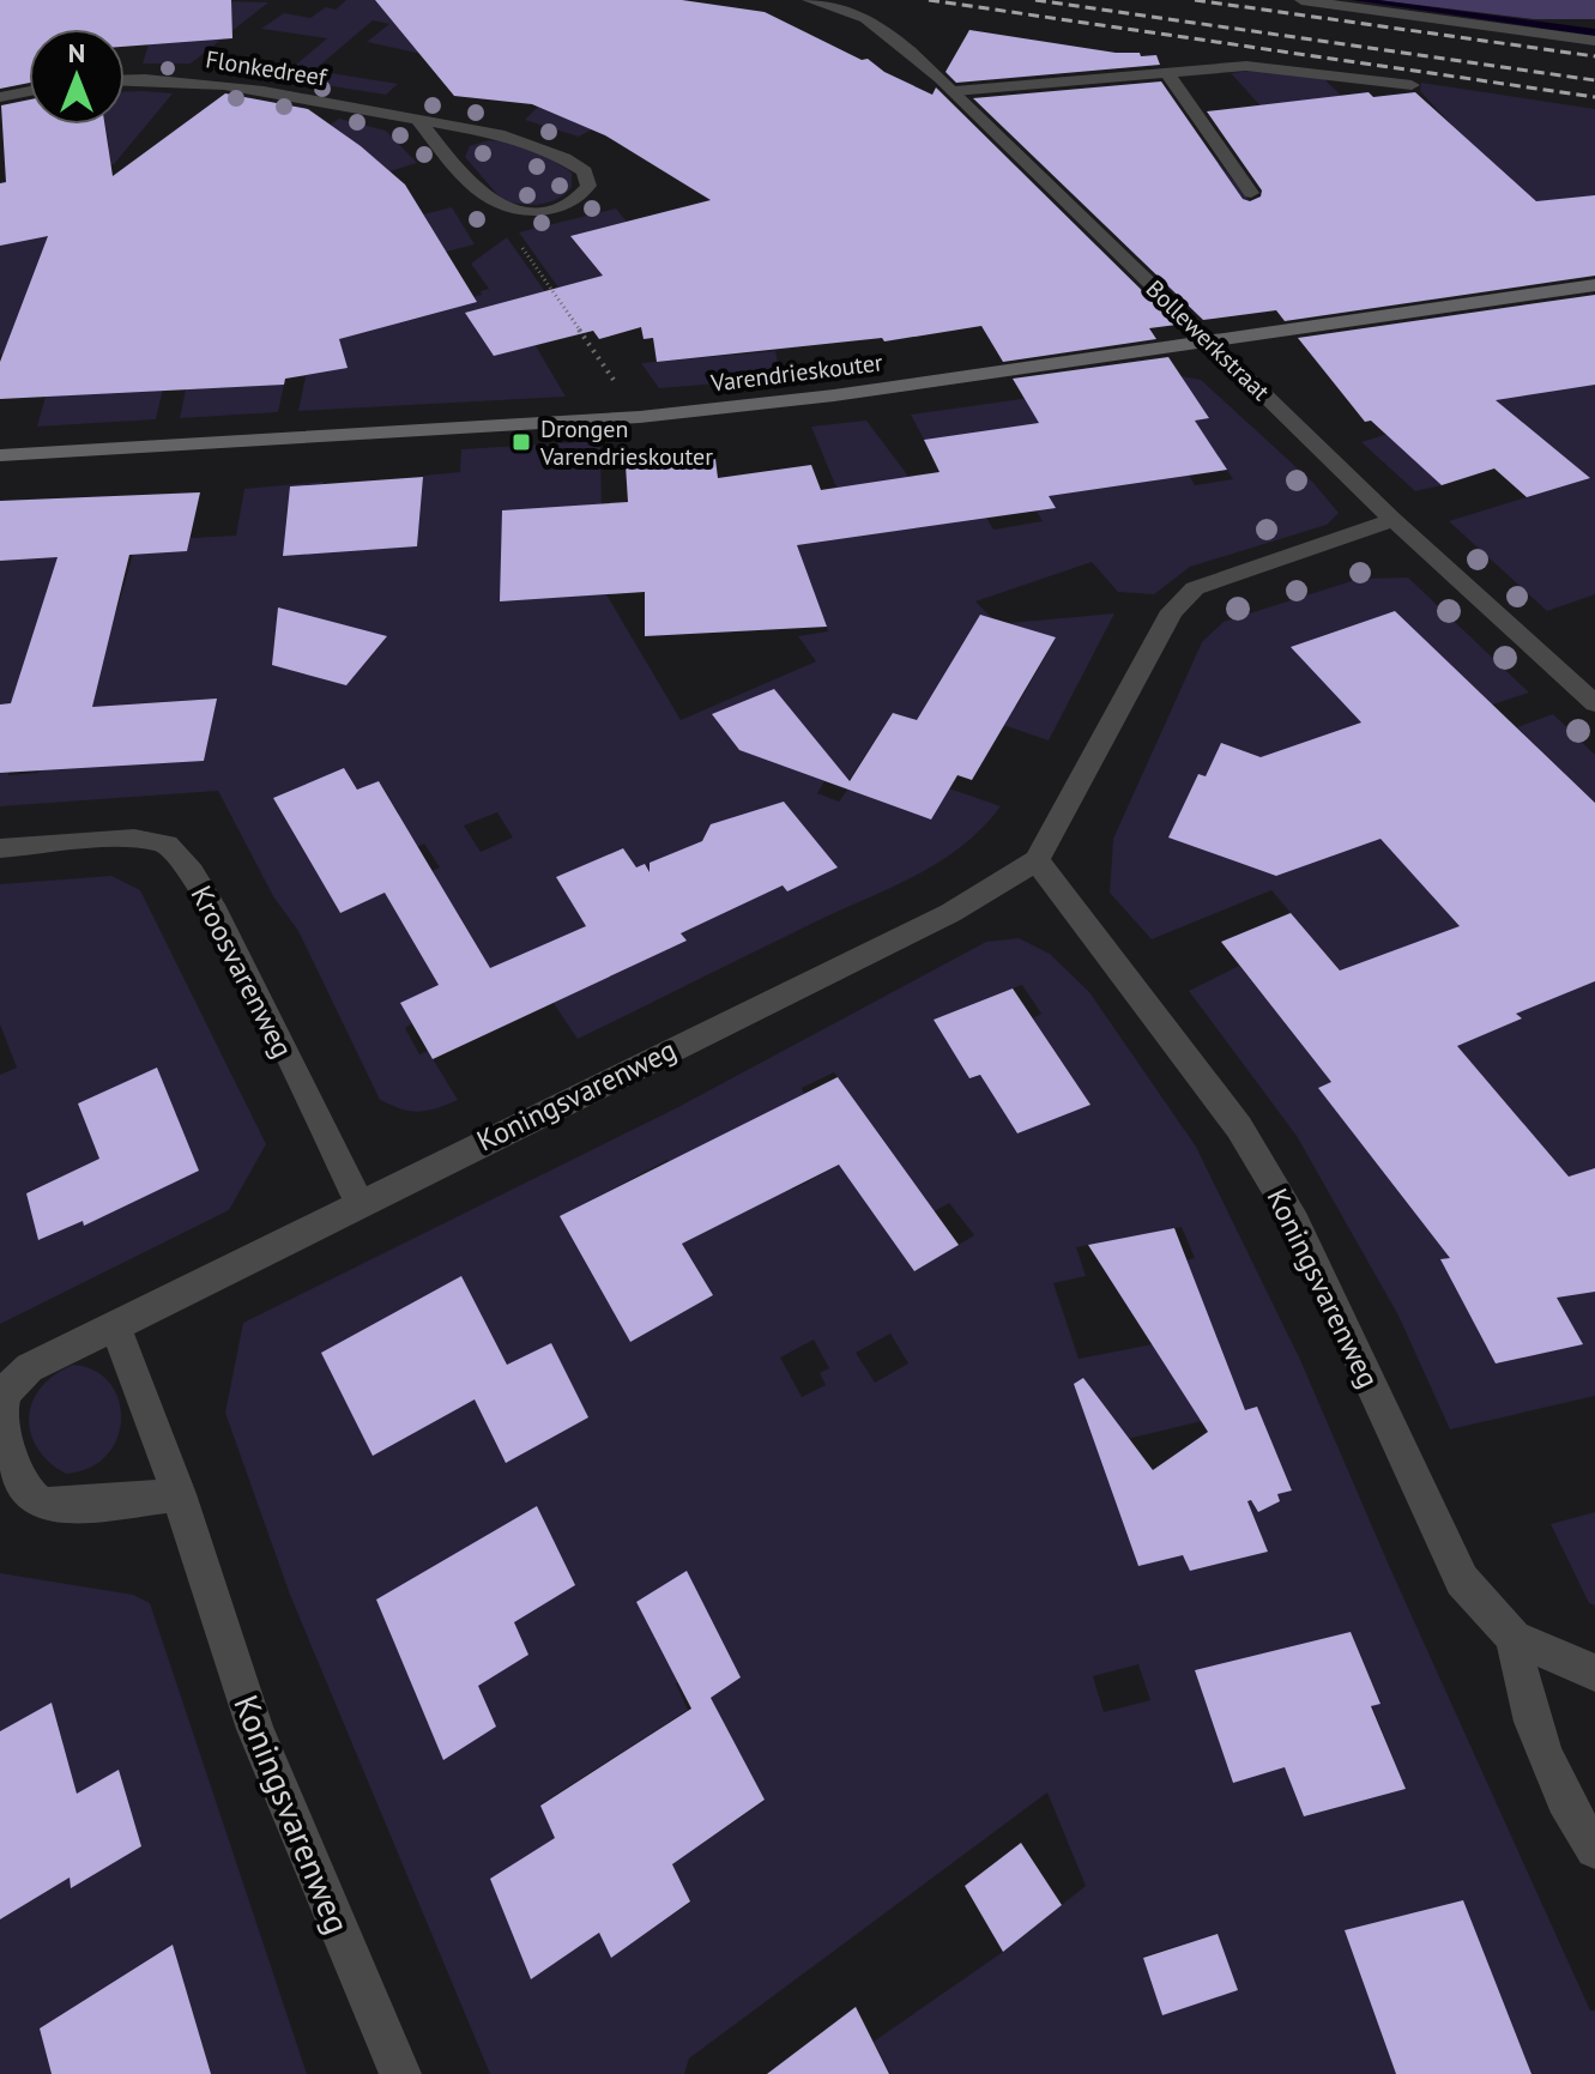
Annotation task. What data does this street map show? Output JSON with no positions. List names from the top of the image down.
{
  "streets": {
    "street": [
      "Flonkedreef",
      "Bollewerkstraat",
      "Varendrieskouter",
      "Kroosvarenweg",
      "Koningsvarenweg"
    ]
  },
  "crossings": [
    ["Bollewerkstraat", "Varendrieskouter"],
    ["Kroosvarenweg", "Koningsvarenweg"]
  ],
  "places": {
    "transit": ["Drongen Varendrieskouter"]
  },
  "north": "top"
}
